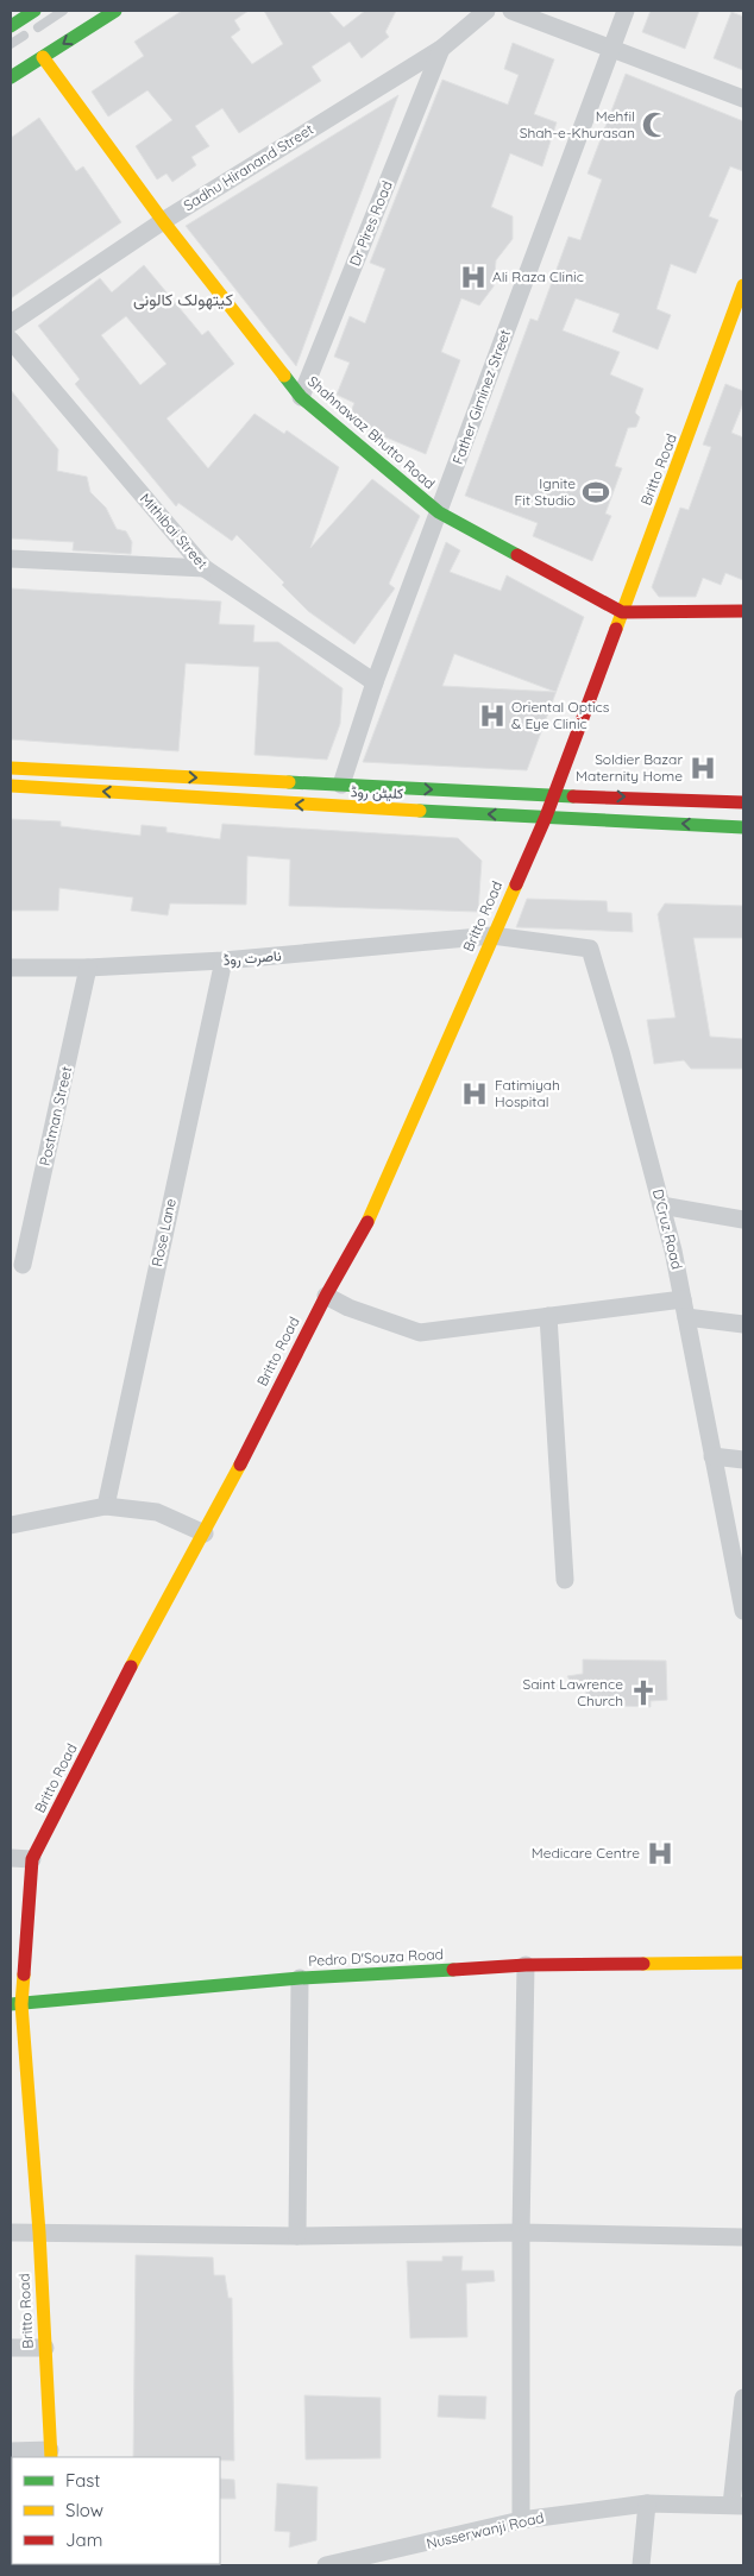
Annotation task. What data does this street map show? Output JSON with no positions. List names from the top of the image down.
{
  "streets": {
    "main road": [
      "Shahnawaz Bhutto Road",
      "Britto Road",
      "کلیٹن روڈ",
      "Pedro D'Souza Road"
    ],
    "street": [
      "Sadhu Hiranand Street",
      "Dr Pires Road",
      "Father Giminez Street",
      "Mithibai Street",
      "ناصرت روڈ",
      "Postman Street",
      "D'Cruz Road",
      "Rose Lane",
      "Nusserwanji Road"
    ]
  },
  "crossings": [
    ["Sadhu Hiranand Street", "Dr Pires Road"],
    ["Sadhu Hiranand Street", "Shahnawaz Bhutto Road"],
    ["Dr Pires Road", "Shahnawaz Bhutto Road"],
    ["Father Giminez Street", "Shahnawaz Bhutto Road"],
    ["Father Giminez Street", "Mithibai Street"],
    ["Father Giminez Street", "کلیٹن روڈ"],
    ["Shahnawaz Bhutto Road", "Britto Road"],
    ["Britto Road", "کلیٹن روڈ"],
    ["Britto Road", "ناصرت روڈ"],
    ["Britto Road", "D'Cruz Road"],
    ["Britto Road", "Pedro D'Souza Road"],
    ["ناصرت روڈ", "Postman Street"],
    ["ناصرت روڈ", "D'Cruz Road"],
    ["ناصرت روڈ", "Rose Lane"]
  ],
  "districts": ["کیتھولک کالونی"],
  "places": {
    "mosque": ["Mehfil Shah-e-Khurasan"],
    "hospital": [
      "Ali Raza Clinic",
      "Oriental Optics & Eye Clinic",
      "Soldier Bazar Maternity Home",
      "Fatimiyah Hospital",
      "Medicare Centre"
    ],
    "sports": ["Ignite Fit Studio"],
    "church": ["Saint Lawrence Church"]
  },
  "legend": ["Fast", "Slow", "Jam"]
}
